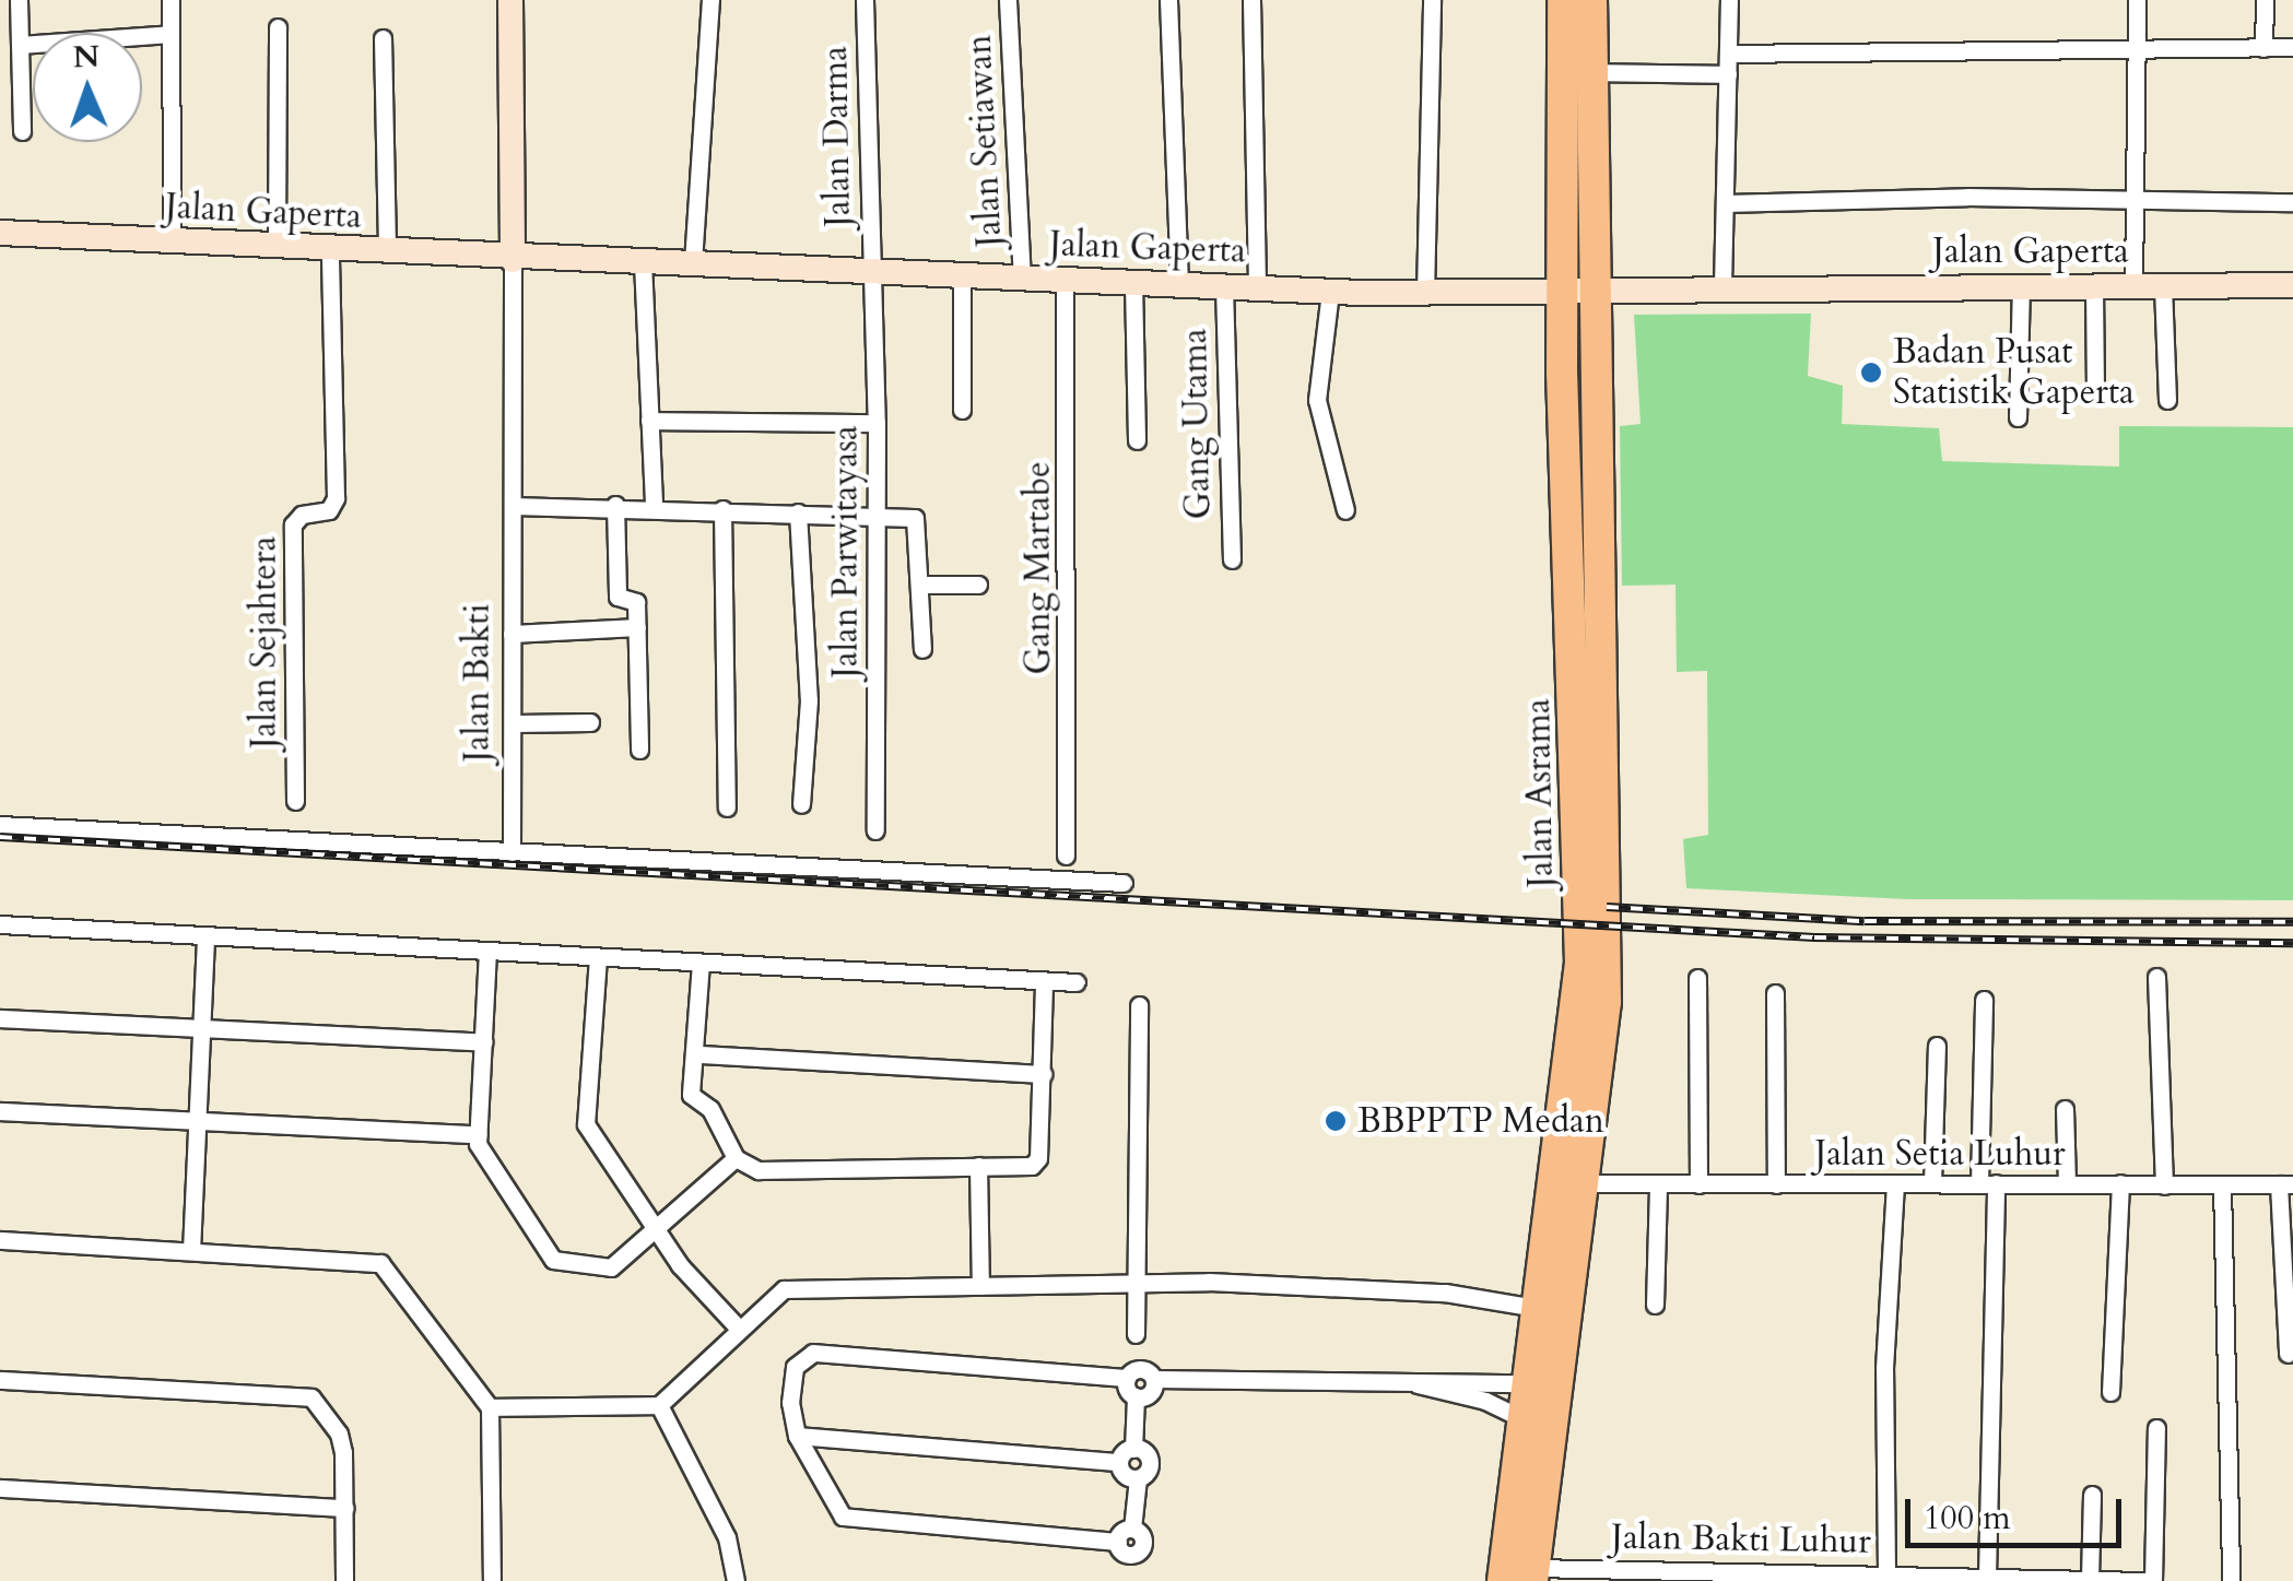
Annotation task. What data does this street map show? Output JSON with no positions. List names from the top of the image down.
{
  "streets": {
    "highway": ["Jalan Asrama"],
    "street": [
      "Jalan Darma",
      "Jalan Setiawan",
      "Jalan Gaperta",
      "Gang Utama",
      "Jalan Parwitayasa",
      "Gang Martabe",
      "Jalan Sejahtera",
      "Jalan Bakti",
      "Jalan Setia Luhur",
      "Jalan Bakti Luhur"
    ]
  },
  "crossings": [
    ["Jalan Darma", "Jalan Gaperta"],
    ["Jalan Darma", "Jalan Parwitayasa"],
    ["Jalan Setiawan", "Jalan Gaperta"],
    ["Jalan Gaperta", "Gang Utama"],
    ["Jalan Gaperta", "Jalan Parwitayasa"],
    ["Jalan Gaperta", "Gang Martabe"],
    ["Jalan Gaperta", "Jalan Sejahtera"],
    ["Jalan Gaperta", "Jalan Bakti"],
    ["Jalan Gaperta", "Jalan Asrama"],
    ["Jalan Asrama", "Jalan Setia Luhur"],
    ["Jalan Asrama", "Jalan Bakti Luhur"]
  ],
  "places": ["Badan Pusat Statistik Gaperta", "BBPPTP Medan"],
  "scale_bar": "100 m",
  "north": "top"
}
